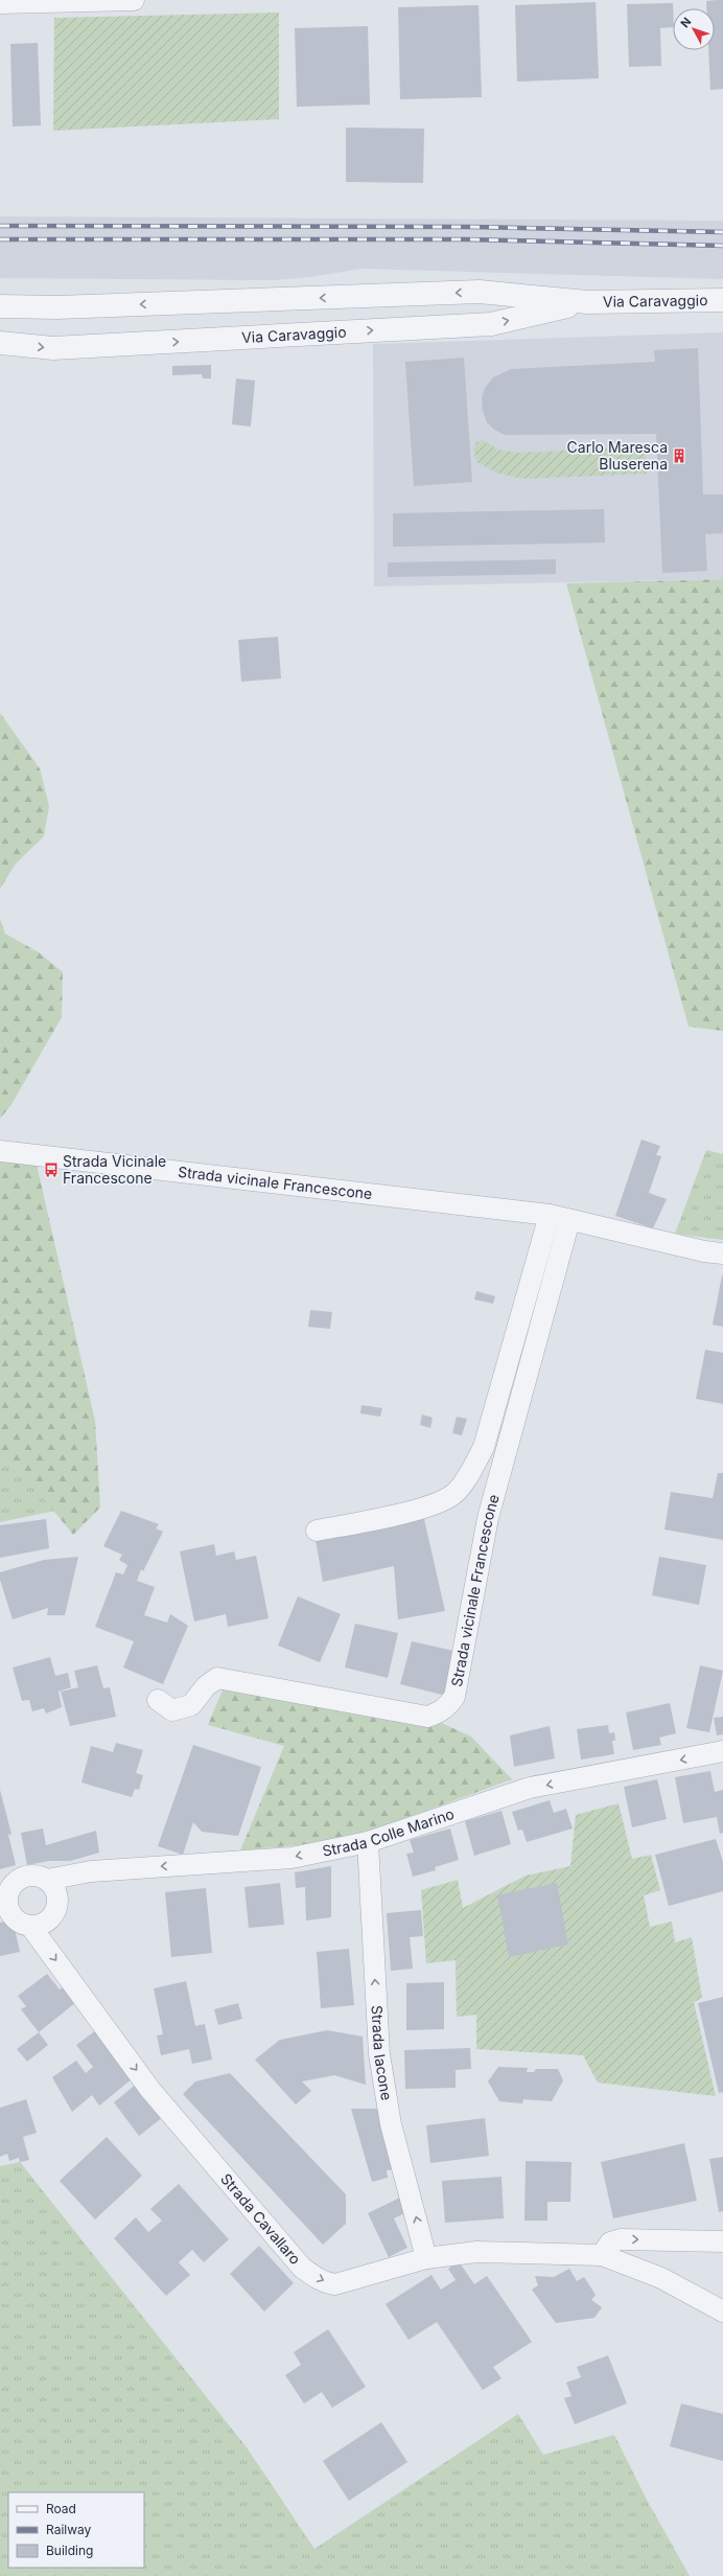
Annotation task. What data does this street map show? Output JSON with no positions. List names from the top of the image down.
{
  "streets": {
    "street": [
      "Via Caravaggio",
      "Strada vicinale Francescone",
      "Strada Colle Marino",
      "Strada Iacone",
      "Strada Cavallaro"
    ]
  },
  "crossings": [
    ["Strada Colle Marino", "Strada Iacone"],
    ["Strada Colle Marino", "Strada Cavallaro"],
    ["Strada Iacone", "Strada Cavallaro"]
  ],
  "one_way": ["Strada Colle Marino", "Strada Iacone", "Strada Cavallaro"],
  "places": {
    "building": ["Carlo Maresca Bluserena"],
    "bus stop": ["Strada Vicinale Francescone"]
  },
  "legend": ["Road", "Railway", "Building"],
  "north": "top left"
}
